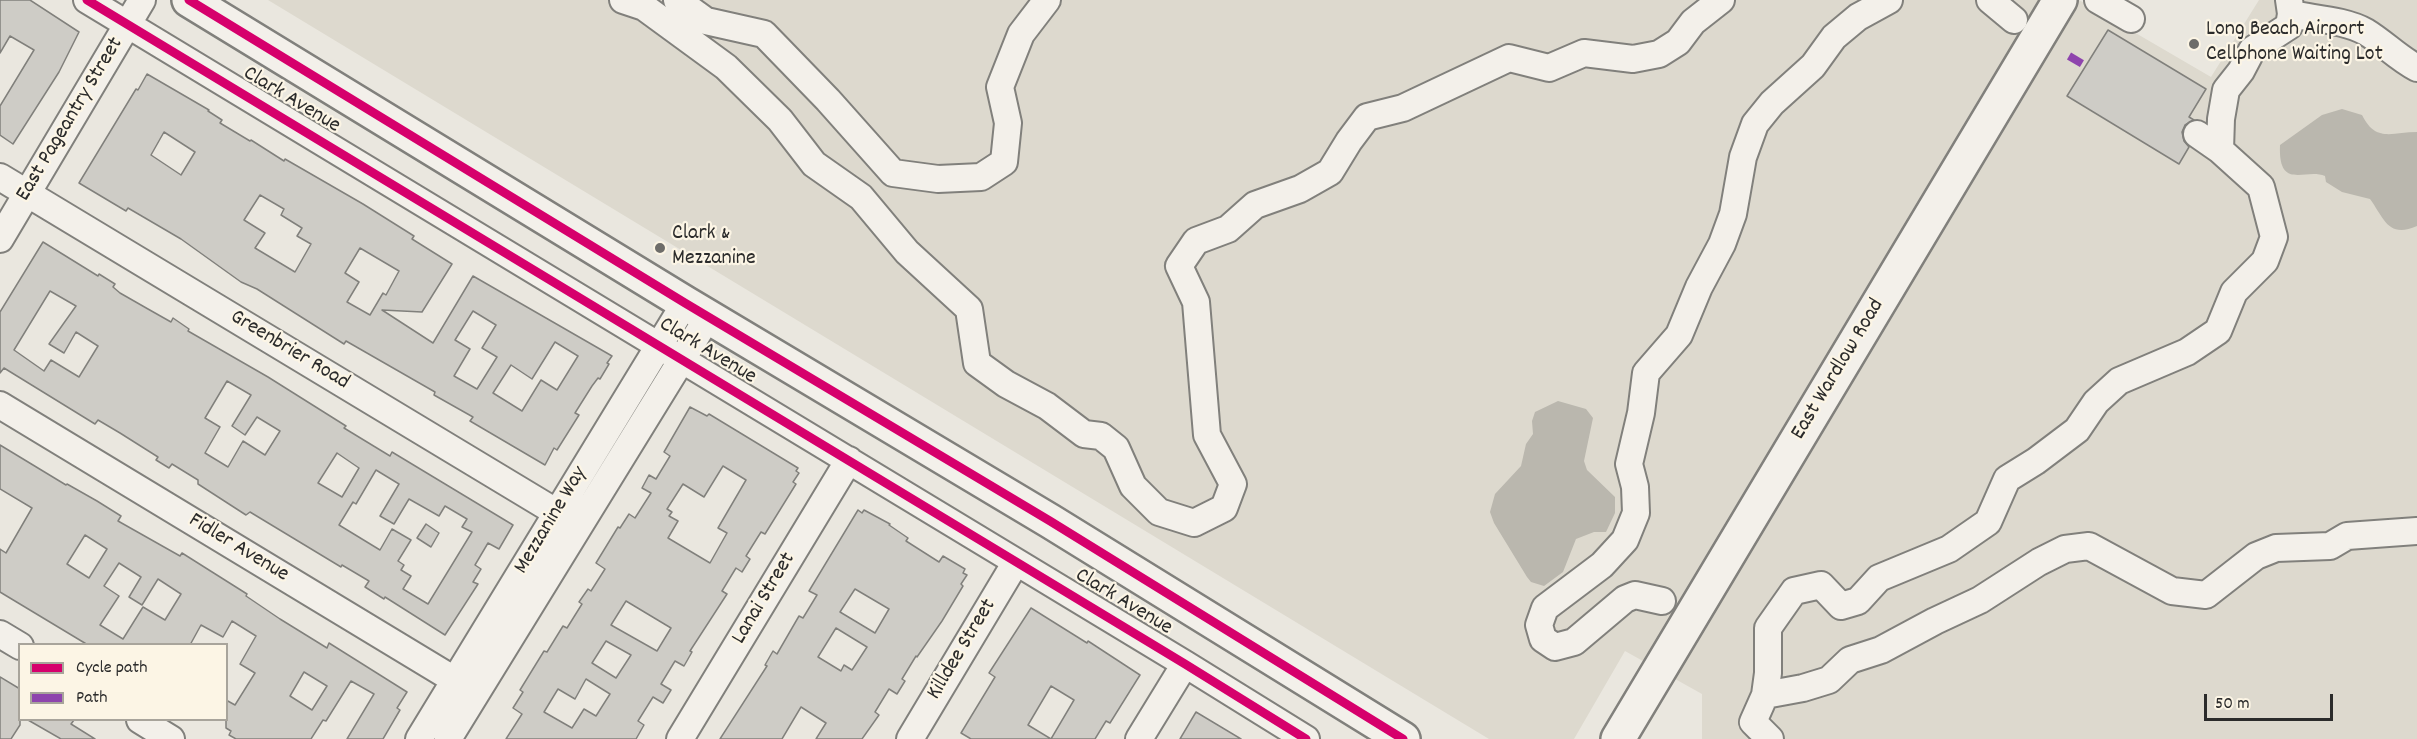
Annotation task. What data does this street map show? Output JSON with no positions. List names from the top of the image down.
{
  "streets": {
    "main road": ["Clark Avenue", "East Wardlow Road"],
    "street": [
      "East Pageantry Street",
      "Greenbrier Road",
      "Mezzanine Way",
      "Fidler Avenue",
      "Lanai Street",
      "Killdee Street"
    ]
  },
  "crossings": [
    ["Clark Avenue", "East Pageantry Street"],
    ["Clark Avenue", "Mezzanine Way"],
    ["Clark Avenue", "Lanai Street"],
    ["Clark Avenue", "Killdee Street"],
    ["East Pageantry Street", "Greenbrier Road"],
    ["Greenbrier Road", "Mezzanine Way"],
    ["Mezzanine Way", "Fidler Avenue"]
  ],
  "places": ["Long Beach Airport Cellphone Waiting Lot", "Clark & Mezzanine"],
  "legend": ["Cycle path", "Path"],
  "scale_bar": "50 m"
}
